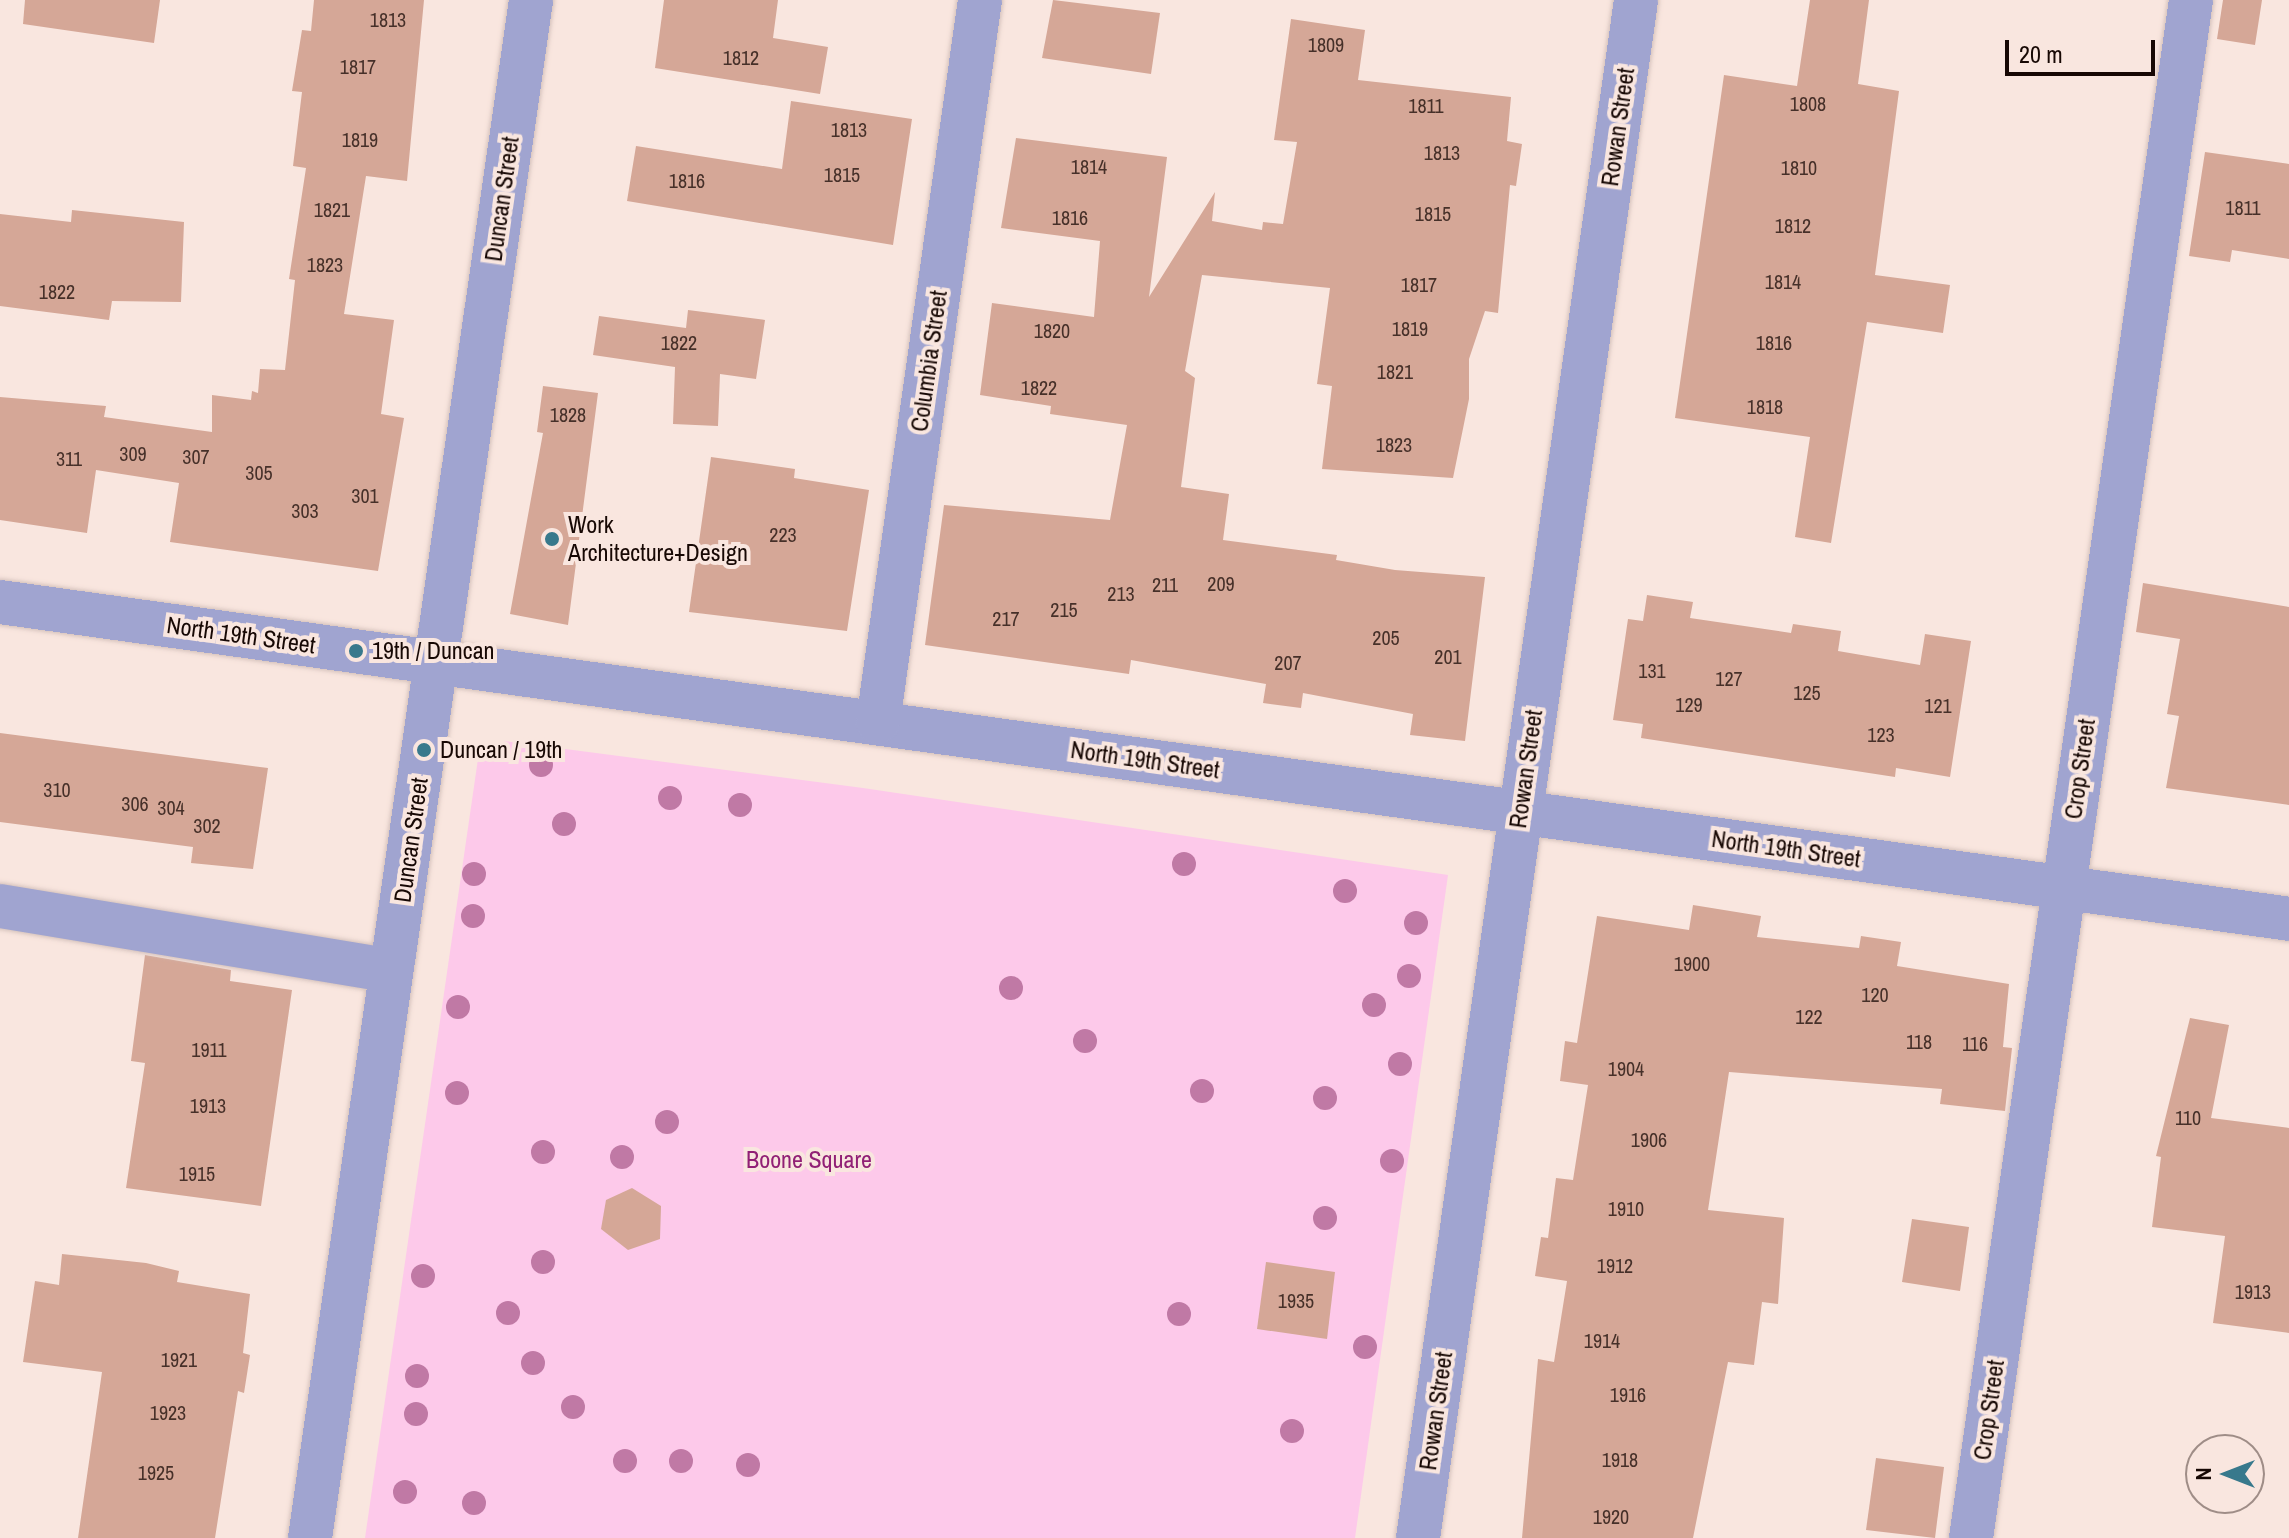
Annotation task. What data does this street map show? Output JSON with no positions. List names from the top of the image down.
{
  "streets": {
    "street": [
      "Rowan Street",
      "Duncan Street",
      "Columbia Street",
      "North 19th Street",
      "Crop Street"
    ]
  },
  "crossings": [
    ["Rowan Street", "North 19th Street"],
    ["Duncan Street", "North 19th Street"],
    ["Columbia Street", "North 19th Street"],
    ["North 19th Street", "Crop Street"]
  ],
  "parks": ["Boone Square"],
  "places": ["Work Architecture+Design", "19th / Duncan", "Duncan / 19th"],
  "house_numbers": [
    "1813",
    "1809",
    "1812",
    "1817",
    "1808",
    "1811",
    "1813",
    "1819",
    "1813",
    "1814",
    "1810",
    "1815",
    "1816",
    "1811",
    "1821",
    "1815",
    "1816",
    "1812",
    "1823",
    "1814",
    "1817",
    "1822",
    "1819",
    "1820",
    "1822",
    "1816",
    "1821",
    "1822",
    "1818",
    "1828",
    "1823",
    "309",
    "307",
    "311",
    "305",
    "301",
    "303",
    "223",
    "209",
    "211",
    "213",
    "215",
    "217",
    "205",
    "201",
    "207",
    "131",
    "127",
    "125",
    "129",
    "121",
    "123",
    "310",
    "306",
    "304",
    "302",
    "1900",
    "120",
    "122",
    "118",
    "116",
    "1911",
    "1904",
    "1913",
    "110",
    "1906",
    "1915",
    "1910",
    "1912",
    "1913",
    "1935",
    "1914",
    "1921",
    "1916",
    "1923",
    "1918",
    "1925",
    "1920"
  ],
  "scale_bar": "20 m",
  "north": "left"
}
